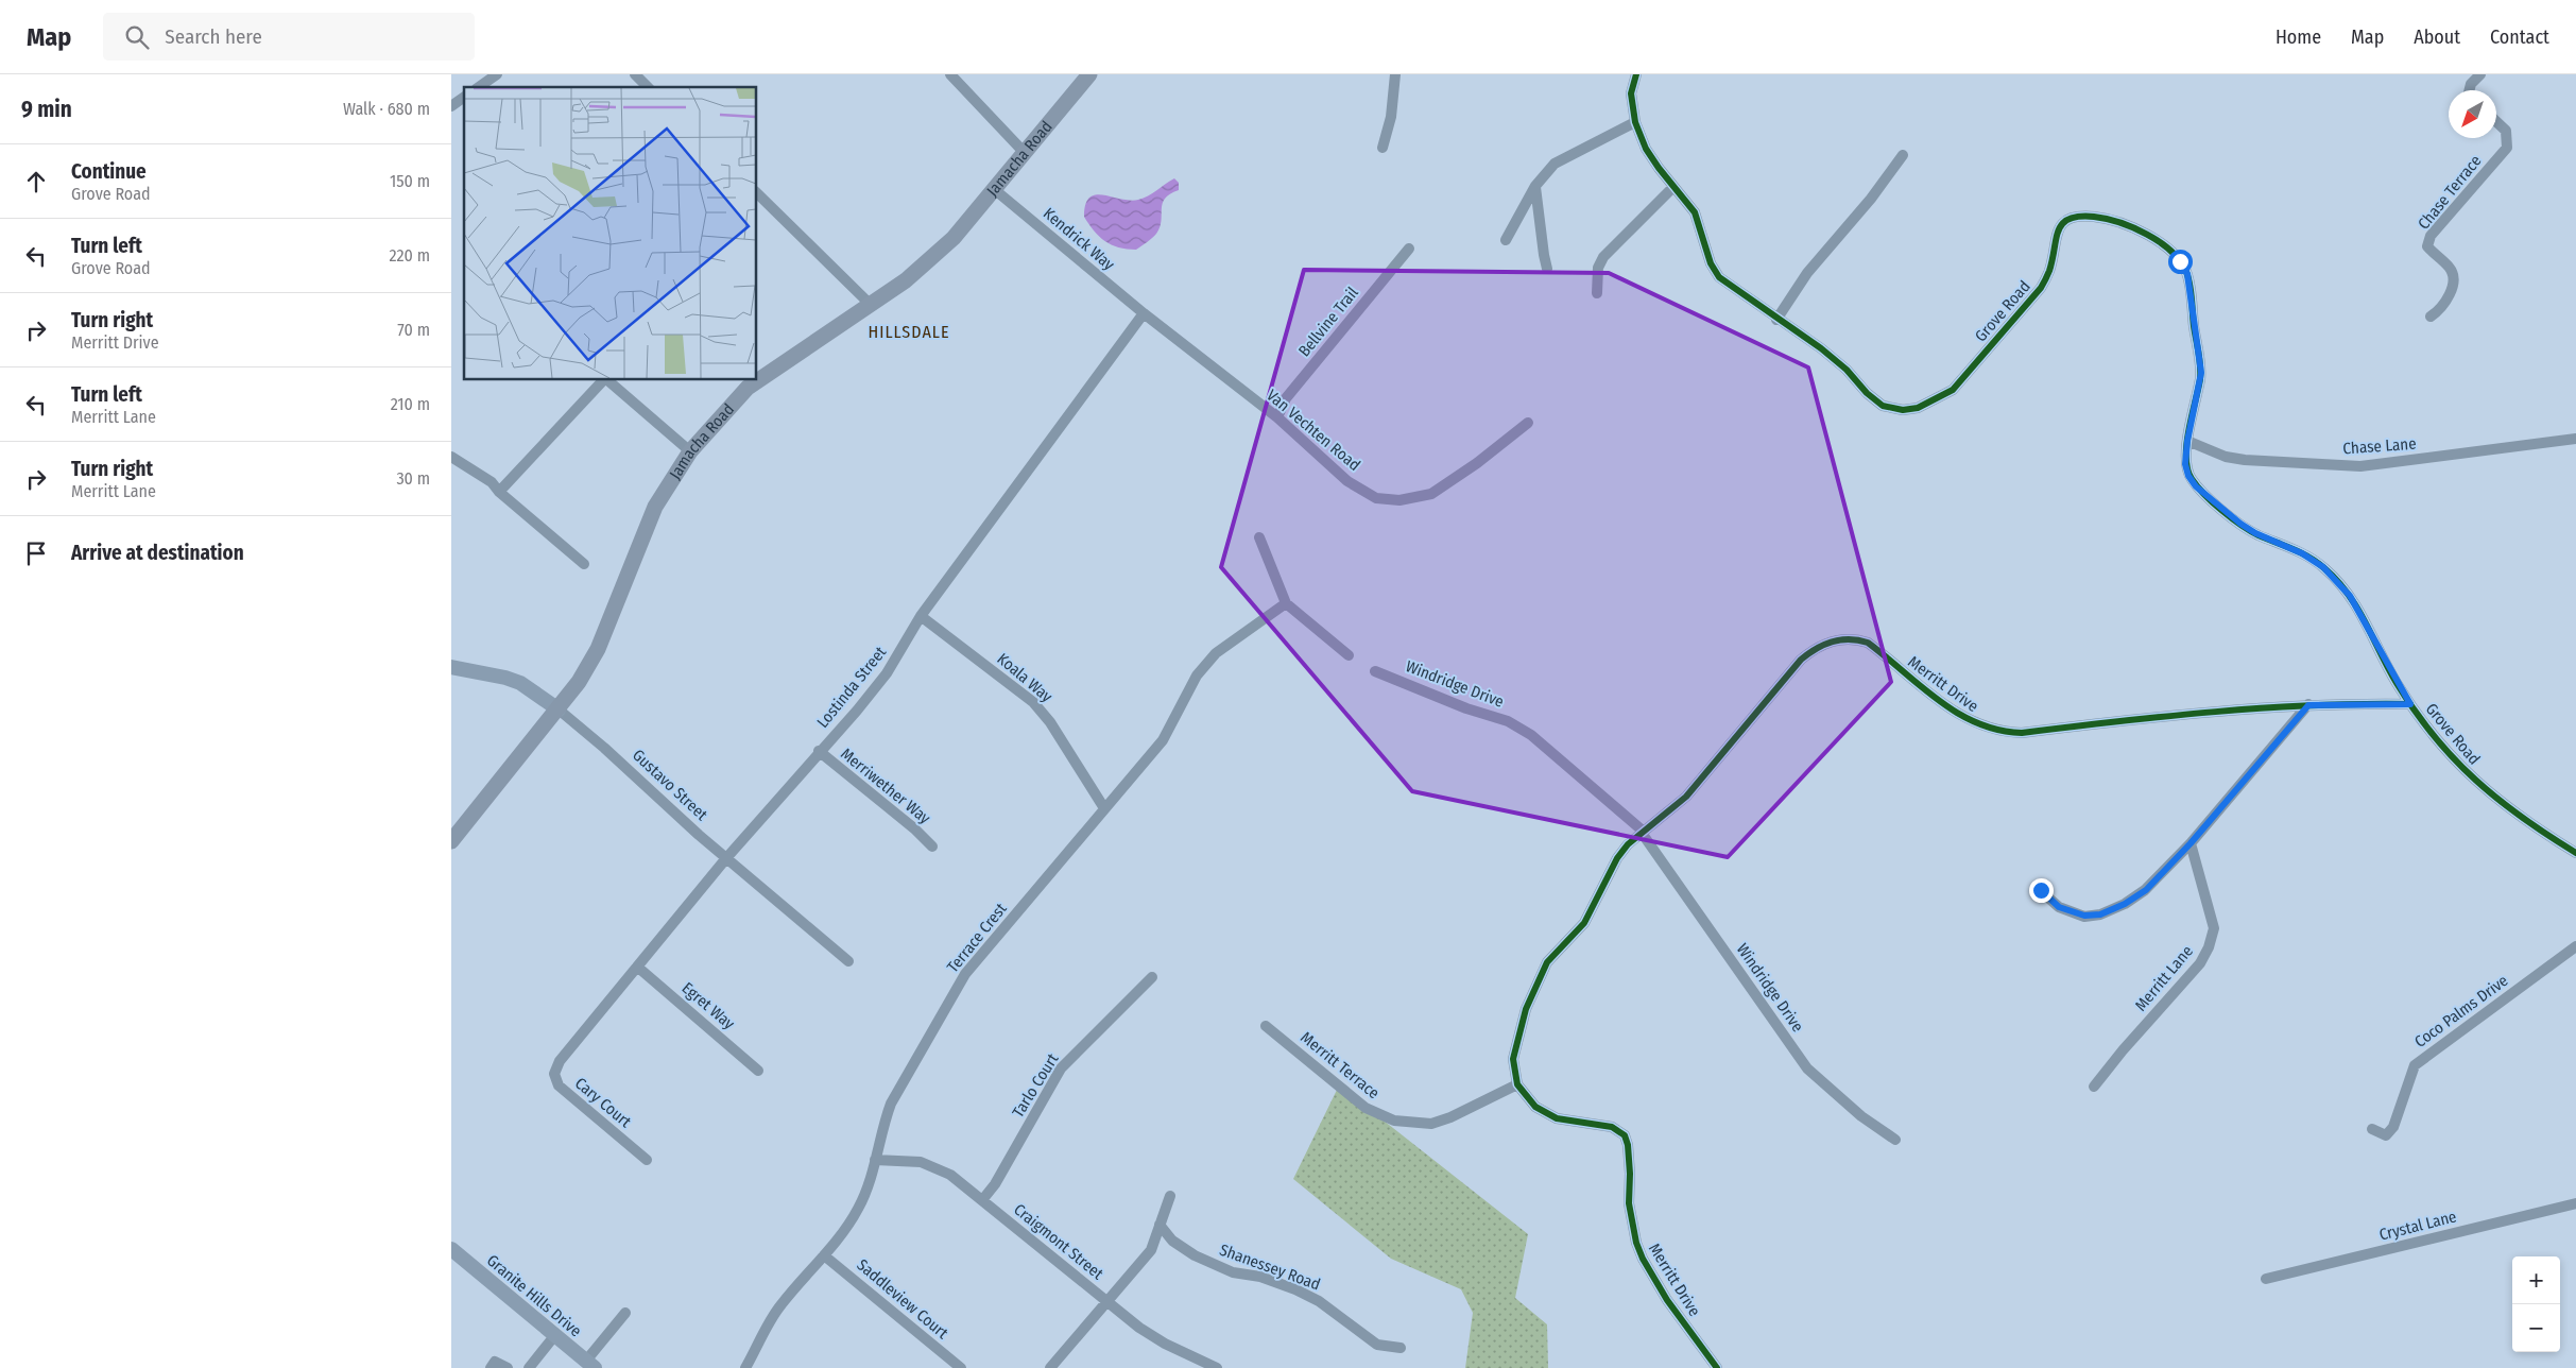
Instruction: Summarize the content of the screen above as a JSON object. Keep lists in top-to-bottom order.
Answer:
{
  "streets": {
    "main road": ["Jamacha Road"],
    "street": [
      "Chase Terrace",
      "Kendrick Way",
      "Grove Road",
      "Bellvine Trail",
      "Van Vechten Road",
      "Chase Lane",
      "Koala Way",
      "Windridge Drive",
      "Merritt Drive",
      "Lostinda Street",
      "Gustavo Street",
      "Merriwether Way",
      "Terrace Crest",
      "Merritt Lane",
      "Egret Way",
      "Coco Palms Drive",
      "Merritt Terrace",
      "Tarlo Court",
      "Cary Court",
      "Crystal Lane",
      "Craigmont Street",
      "Shanessey Road",
      "Granite Hills Drive",
      "Saddleview Court"
    ]
  },
  "crossings": [
    ["Jamacha Road", "Kendrick Way"],
    ["Jamacha Road", "Gustavo Street"],
    ["Kendrick Way", "Van Vechten Road"],
    ["Kendrick Way", "Lostinda Street"],
    ["Grove Road", "Chase Lane"],
    ["Grove Road", "Merritt Drive"],
    ["Bellvine Trail", "Van Vechten Road"],
    ["Van Vechten Road", "Lostinda Street"],
    ["Koala Way", "Lostinda Street"],
    ["Koala Way", "Terrace Crest"],
    ["Windridge Drive", "Merritt Drive"],
    ["Merritt Drive", "Merritt Terrace"],
    ["Lostinda Street", "Gustavo Street"],
    ["Lostinda Street", "Merriwether Way"],
    ["Lostinda Street", "Egret Way"],
    ["Lostinda Street", "Cary Court"],
    ["Terrace Crest", "Craigmont Street"],
    ["Terrace Crest", "Saddleview Court"],
    ["Tarlo Court", "Craigmont Street"]
  ],
  "districts": ["HILLSDALE"],
  "north": "bottom left",
  "page": {
    "header": "Map",
    "search": "Search here",
    "nav": [
      "Home",
      "Map",
      "About",
      "Contact"
    ],
    "heading": ["9 min", "Walk · 680 m"],
    "list": [
      ["Continue", "Grove Road", "150 m"],
      ["Turn left", "Grove Road", "220 m"],
      ["Turn right", "Merritt Drive", "70 m"],
      ["Turn left", "Merritt Lane", "210 m"],
      ["Turn right", "Merritt Lane", "30 m"],
      "Arrive at destination"
    ],
    "map_buttons": ["+", "−"]
  }
}
